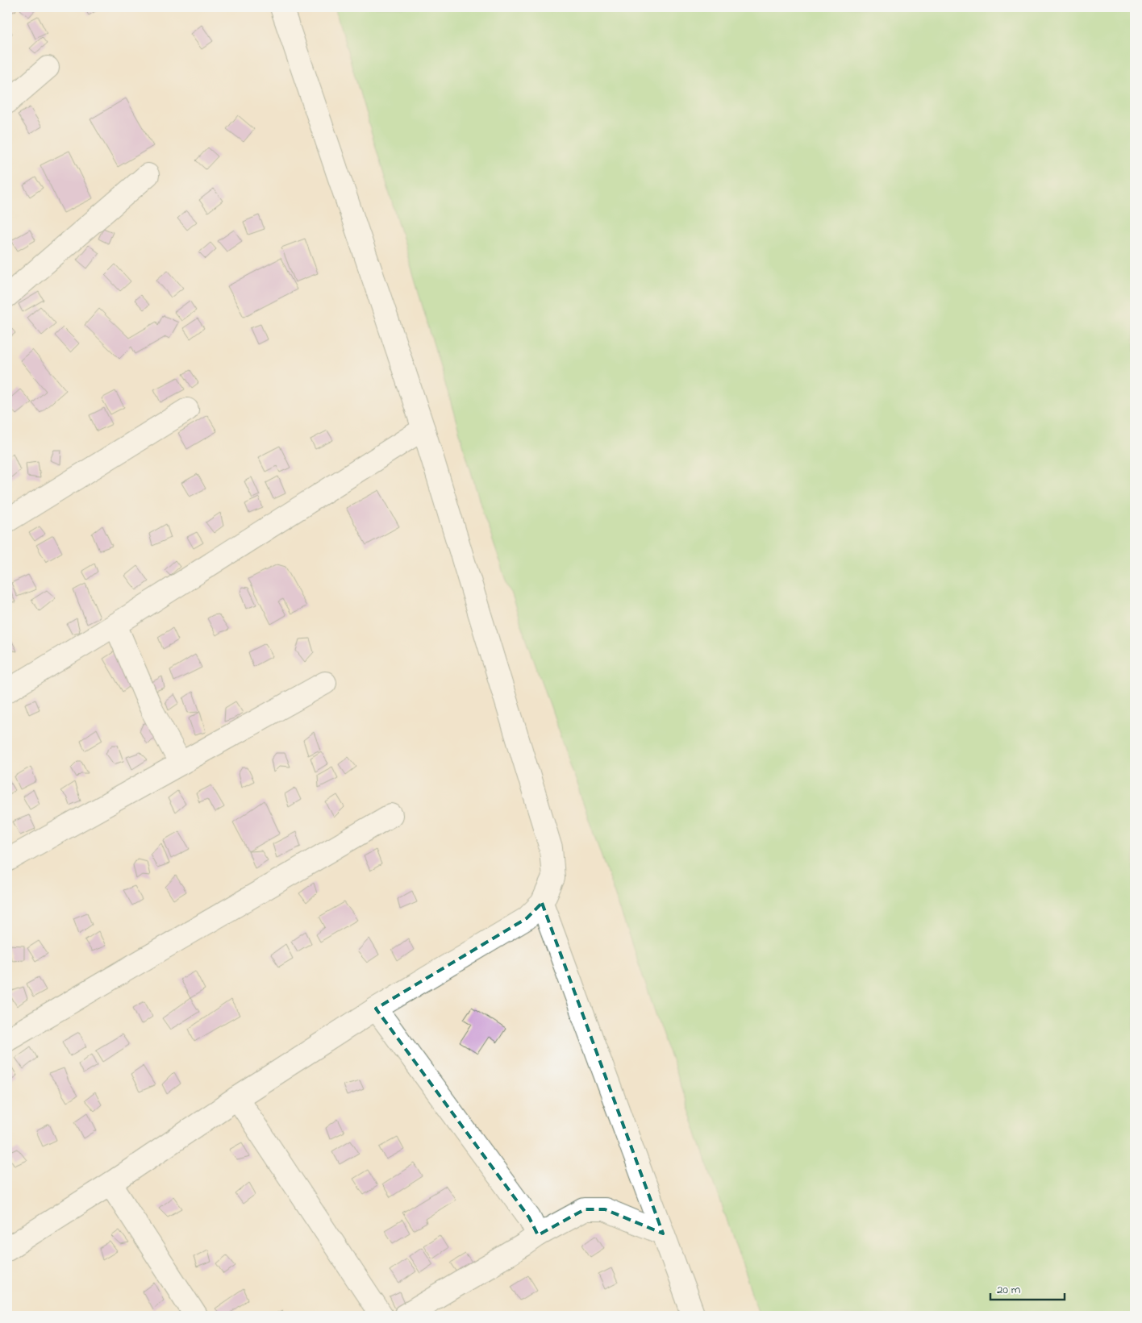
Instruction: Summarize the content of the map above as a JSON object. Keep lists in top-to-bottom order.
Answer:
{
  "scale_bar": "20 m"
}
